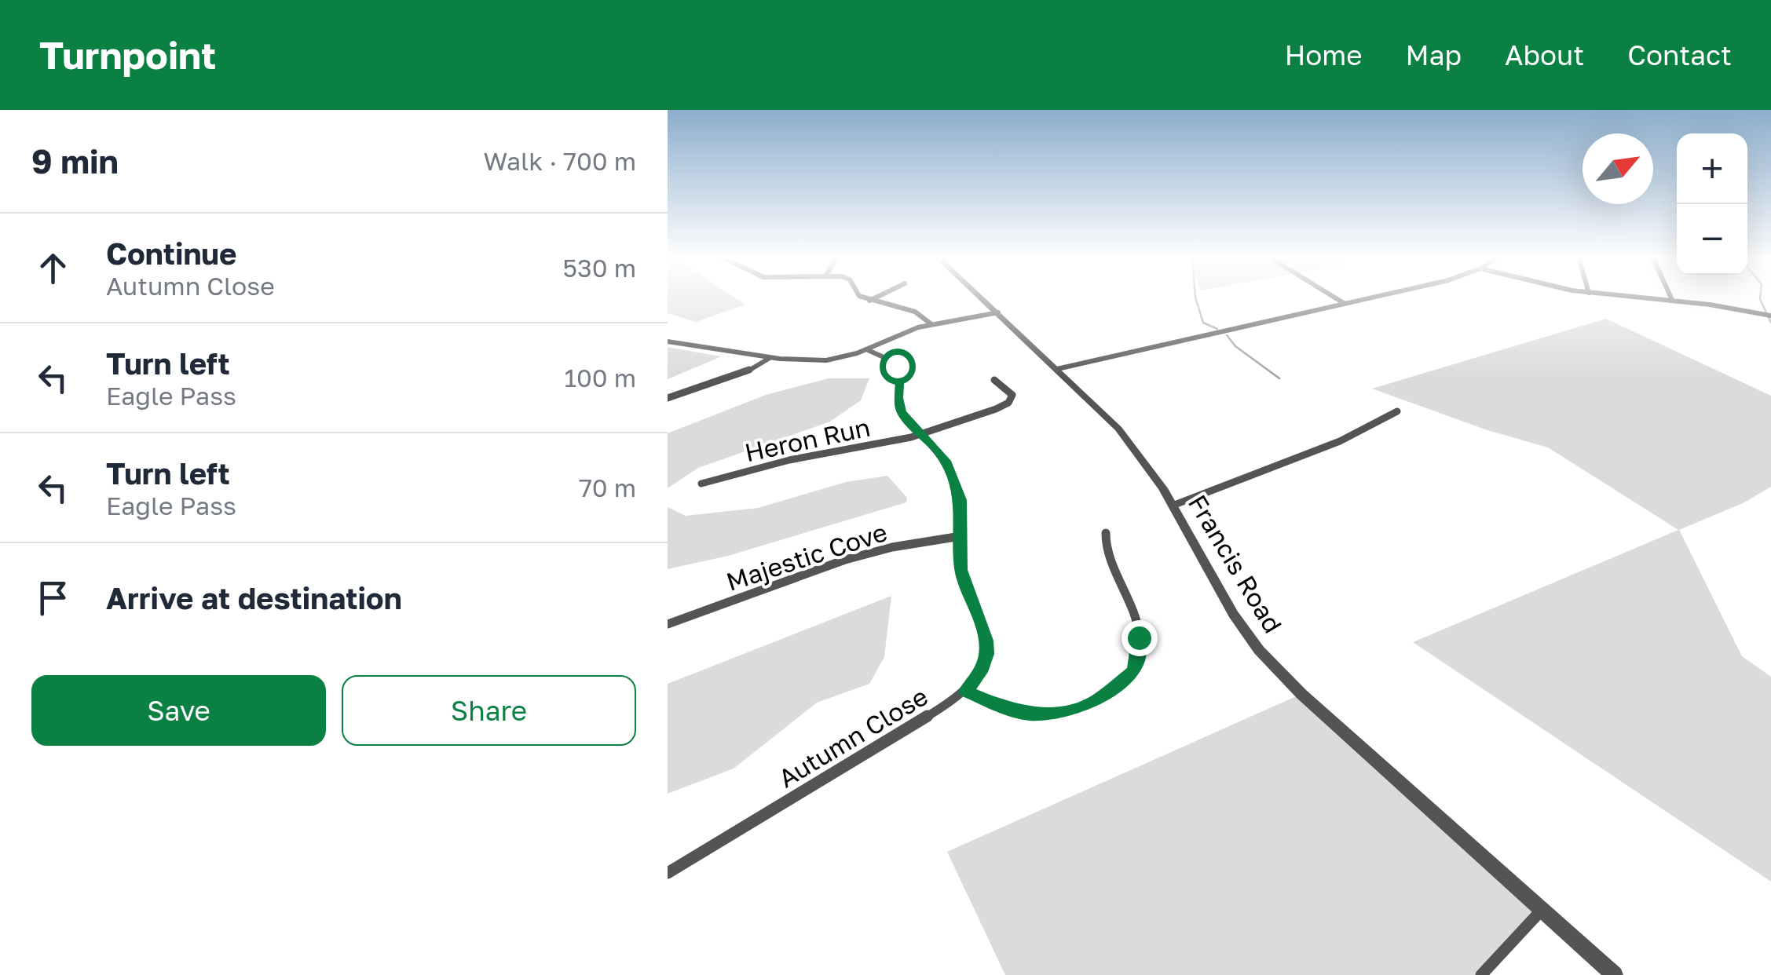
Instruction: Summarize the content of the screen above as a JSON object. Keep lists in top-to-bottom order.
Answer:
{
  "streets": {
    "street": [
      "Heron Run",
      "Majestic Cove",
      "Francis Road",
      "Autumn Close"
    ]
  },
  "crossings": [
    ["Heron Run", "Autumn Close"],
    ["Majestic Cove", "Autumn Close"]
  ],
  "north": "top right",
  "page": {
    "header": "Turnpoint",
    "nav": [
      "Home",
      "Map",
      "About",
      "Contact"
    ],
    "heading": ["9 min", "Walk · 700 m"],
    "map_buttons": ["+", "−"],
    "list": [
      ["Continue", "Autumn Close", "530 m"],
      ["Turn left", "Eagle Pass", "100 m"],
      ["Turn left", "Eagle Pass", "70 m"],
      "Arrive at destination"
    ],
    "buttons": ["Save", "Share"]
  }
}
